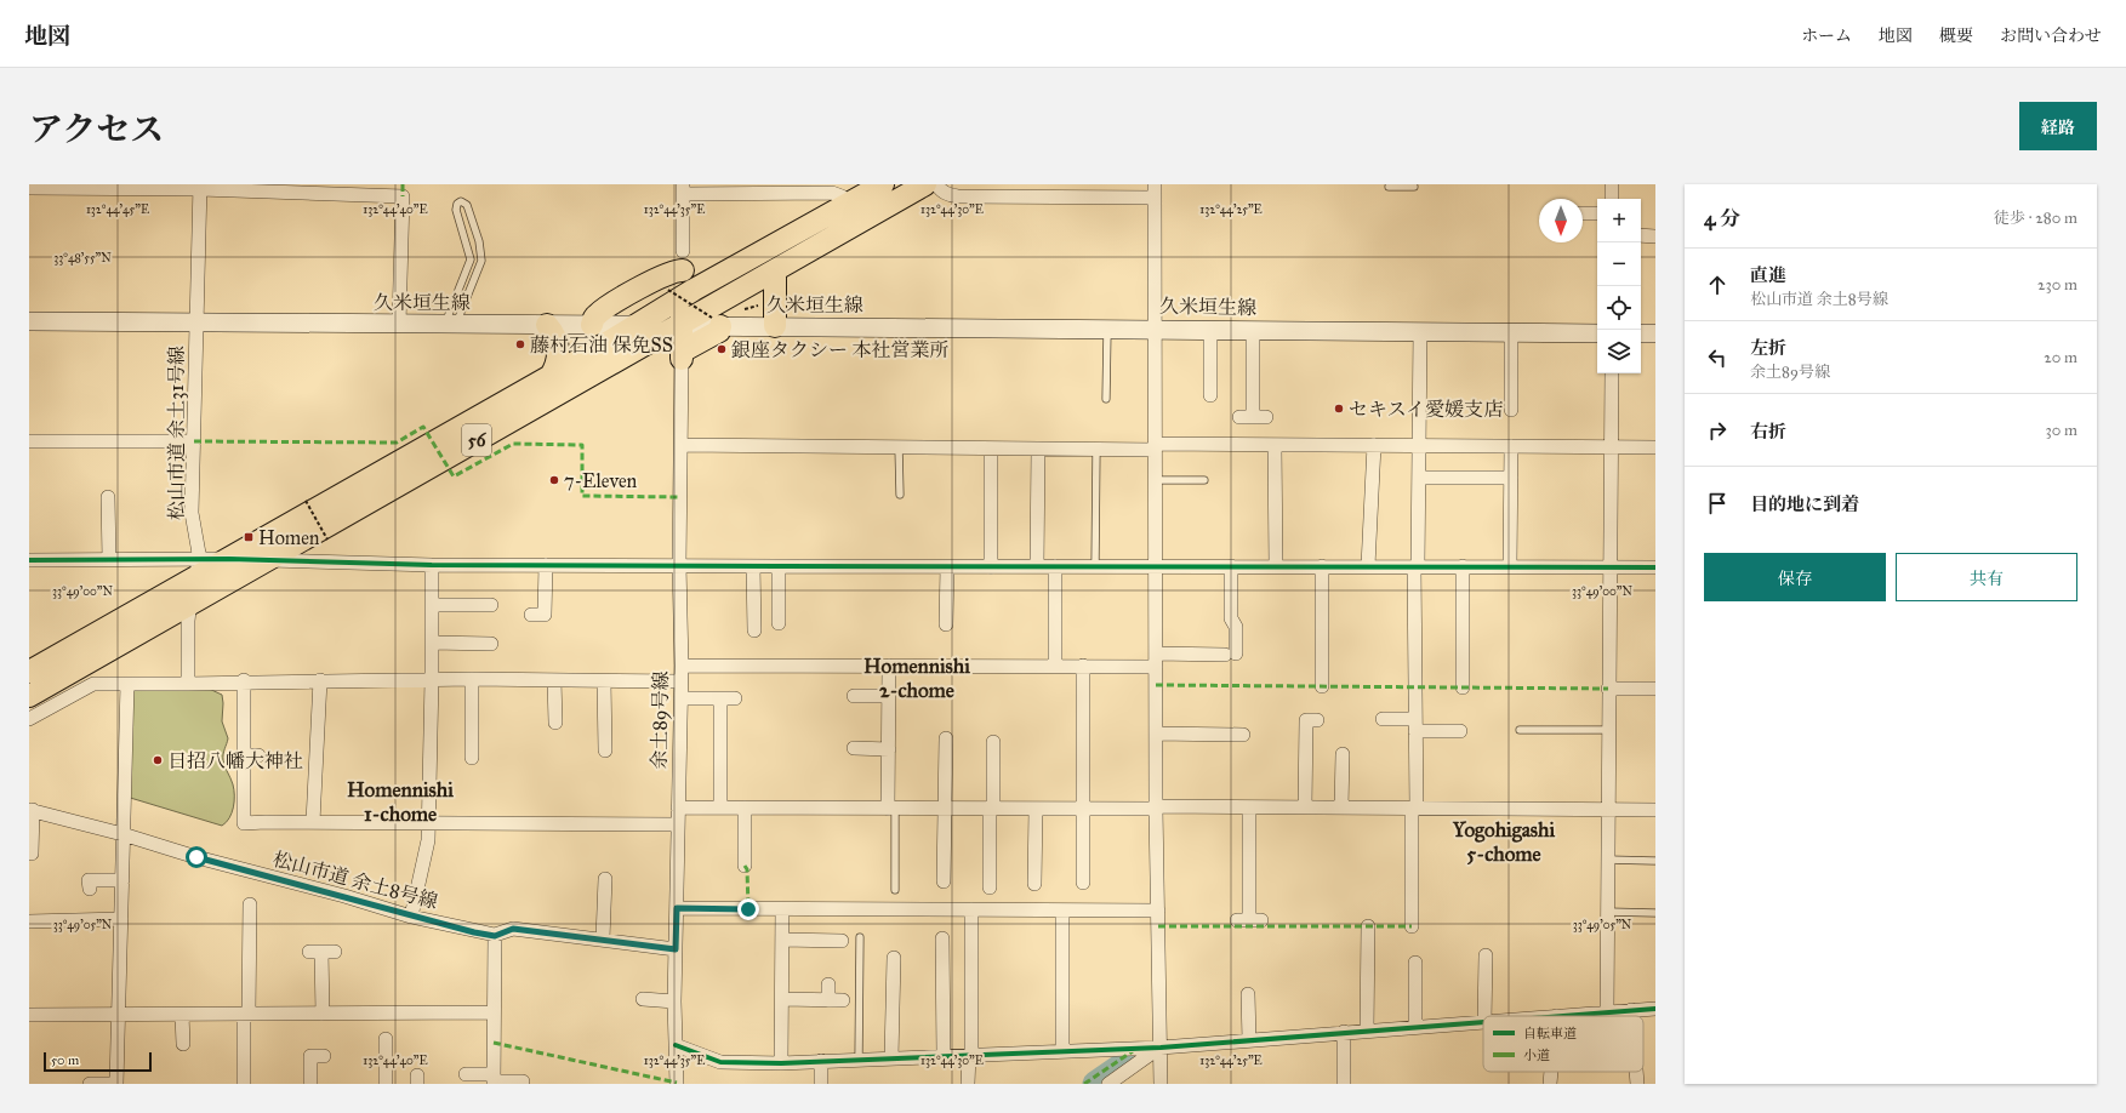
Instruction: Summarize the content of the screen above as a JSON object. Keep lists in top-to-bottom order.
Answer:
{
  "streets": {
    "highway": ["56"],
    "main road": ["久米垣生線"],
    "street": ["松山市道 余土31号線", "余土89号線", "松山市道 余土8号線"]
  },
  "crossings": [
    ["久米垣生線", "松山市道 余土31号線"],
    ["久米垣生線", "56"],
    ["余土89号線", "松山市道 余土8号線"]
  ],
  "districts": ["Homennishi 2-chome", "Homennishi 1-chome", "Yogohigashi 5-chome"],
  "places": {
    "other": [
      "藤村石油 保免SS",
      "銀座タクシー 本社営業所",
      "セキスイ愛媛支店",
      "7-Eleven",
      "日招八幡大神社"
    ],
    "transit": ["Homen"]
  },
  "legend": ["自転車道", "小道"],
  "scale_bar": "50 m",
  "north": "bottom",
  "page": {
    "header": "地図",
    "nav": [
      "ホーム",
      "地図",
      "概要",
      "お問い合わせ"
    ],
    "title": "アクセス",
    "buttons": [
      "経路",
      ["保存", "共有"]
    ],
    "heading": ["4 分", "徒歩 · 280 m"],
    "map_buttons": ["+", "−"],
    "list": [
      ["直進", "松山市道 余土8号線", "230 m"],
      ["左折", "余土89号線", "20 m"],
      ["右折", "30 m"],
      "目的地に到着"
    ],
    "scale": "50 m"
  },
  "coordinates": [
    "132°44'45\"E",
    "132°44'40\"E",
    "132°44'35\"E",
    "132°44'30\"E",
    "132°44'25\"E",
    "33°48'55\"N",
    "33°49'00\"N",
    "33°49'05\"N"
  ]
}
